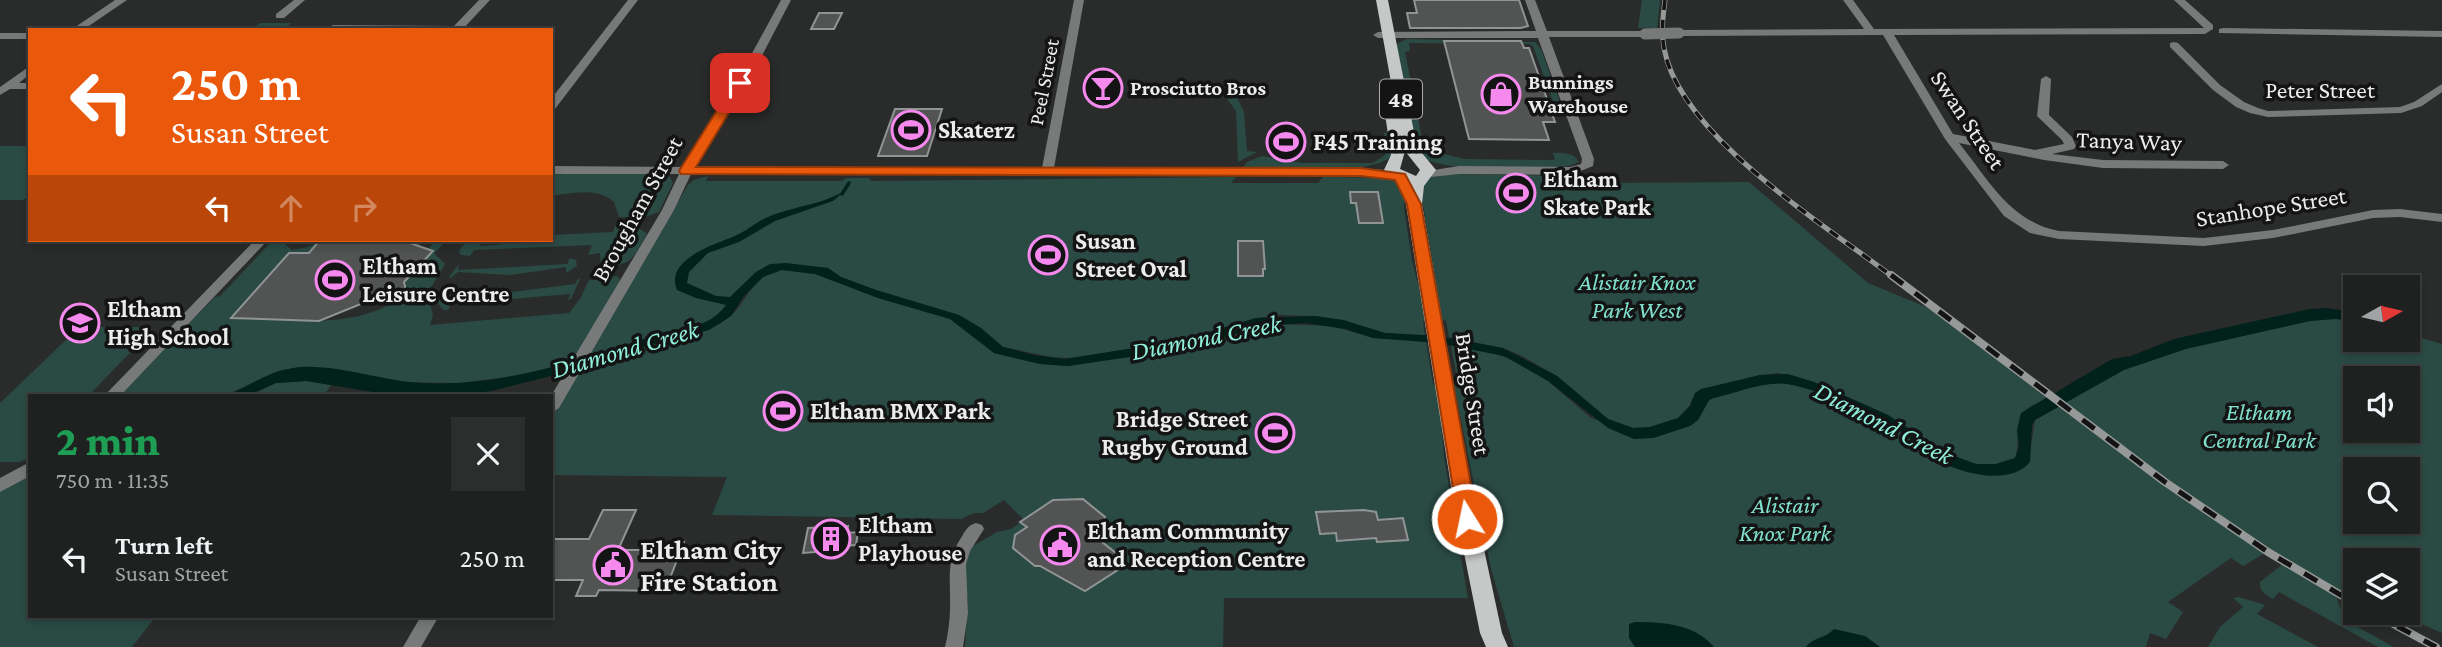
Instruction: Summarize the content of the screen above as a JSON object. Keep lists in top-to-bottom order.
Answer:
{
  "streets": {
    "main road": ["48", "Bridge Street"],
    "street": [
      "Peel Street",
      "Peter Street",
      "Swan Street",
      "Tanya Way",
      "Stanhope Street",
      "Brougham Street"
    ]
  },
  "crossings": [
    ["Swan Street", "Tanya Way"],
    ["Swan Street", "Stanhope Street"]
  ],
  "water": ["Diamond Creek"],
  "parks": ["Alistair Knox Park West", "Eltham Central Park", "Alistair Knox Park"],
  "places": {
    "bar": ["Prosciutto Bros"],
    "shop": ["Bunnings Warehouse"],
    "sports": [
      "Skaterz",
      "F45 Training",
      "Eltham Skate Park",
      "Susan Street Oval",
      "Eltham Leisure Centre",
      "Eltham BMX Park",
      "Bridge Street Rugby Ground"
    ],
    "school or university": ["Eltham High School"],
    "building": ["Eltham Playhouse"],
    "public building": ["Eltham Community and Reception Centre", "Eltham City Fire Station"]
  },
  "north": "right",
  "page": {
    "turn": ["250 m", "Susan Street"],
    "heading": ["2 min", "750 m · 11:35"],
    "list": [
      {
        "name": "Turn left",
        "note": "Susan Street",
        "value": "250 m"
      }
    ]
  }
}
